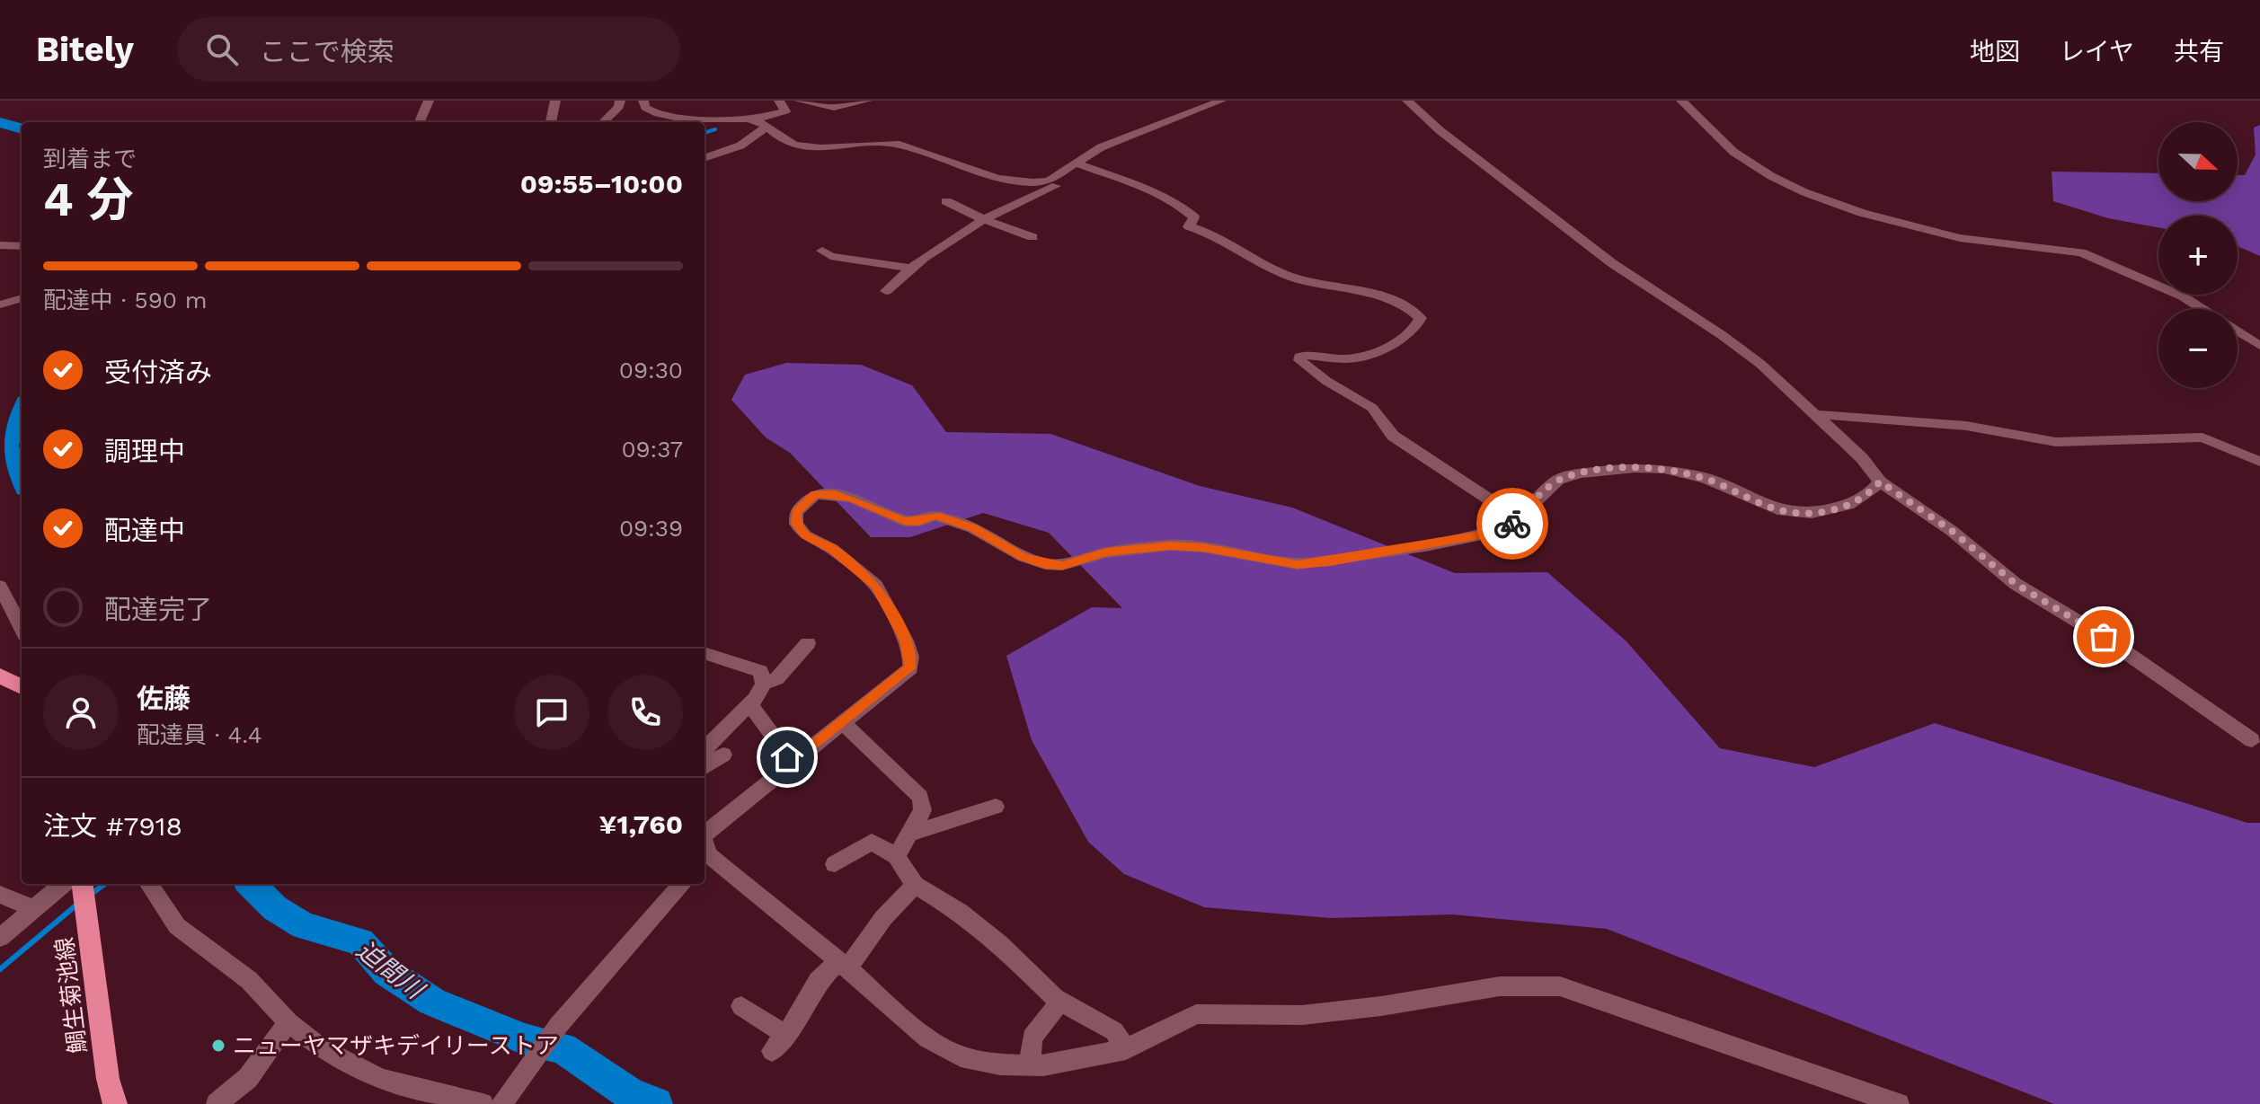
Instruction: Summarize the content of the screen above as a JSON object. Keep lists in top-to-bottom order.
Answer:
{
  "streets": {
    "main road": ["鯛生菊池線"]
  },
  "water": ["迫間川"],
  "places": ["ニューヤマザキデイリーストア"],
  "north": "right",
  "page": {
    "header": "Bitely",
    "search": "ここで検索",
    "nav": ["地図", "レイヤ", "共有"],
    "map_buttons": ["+", "−"],
    "heading": ["4 分", "到着まで", "09:55–10:00"],
    "panel": [
      "佐藤",
      "配達員 · 4.4",
      "注文 #7918",
      "¥1,760"
    ],
    "bar": "配達中 · 590 m",
    "list": [
      ["受付済み", "09:30"],
      ["調理中", "09:37"],
      ["配達中", "09:39"],
      "配達完了"
    ]
  }
}
